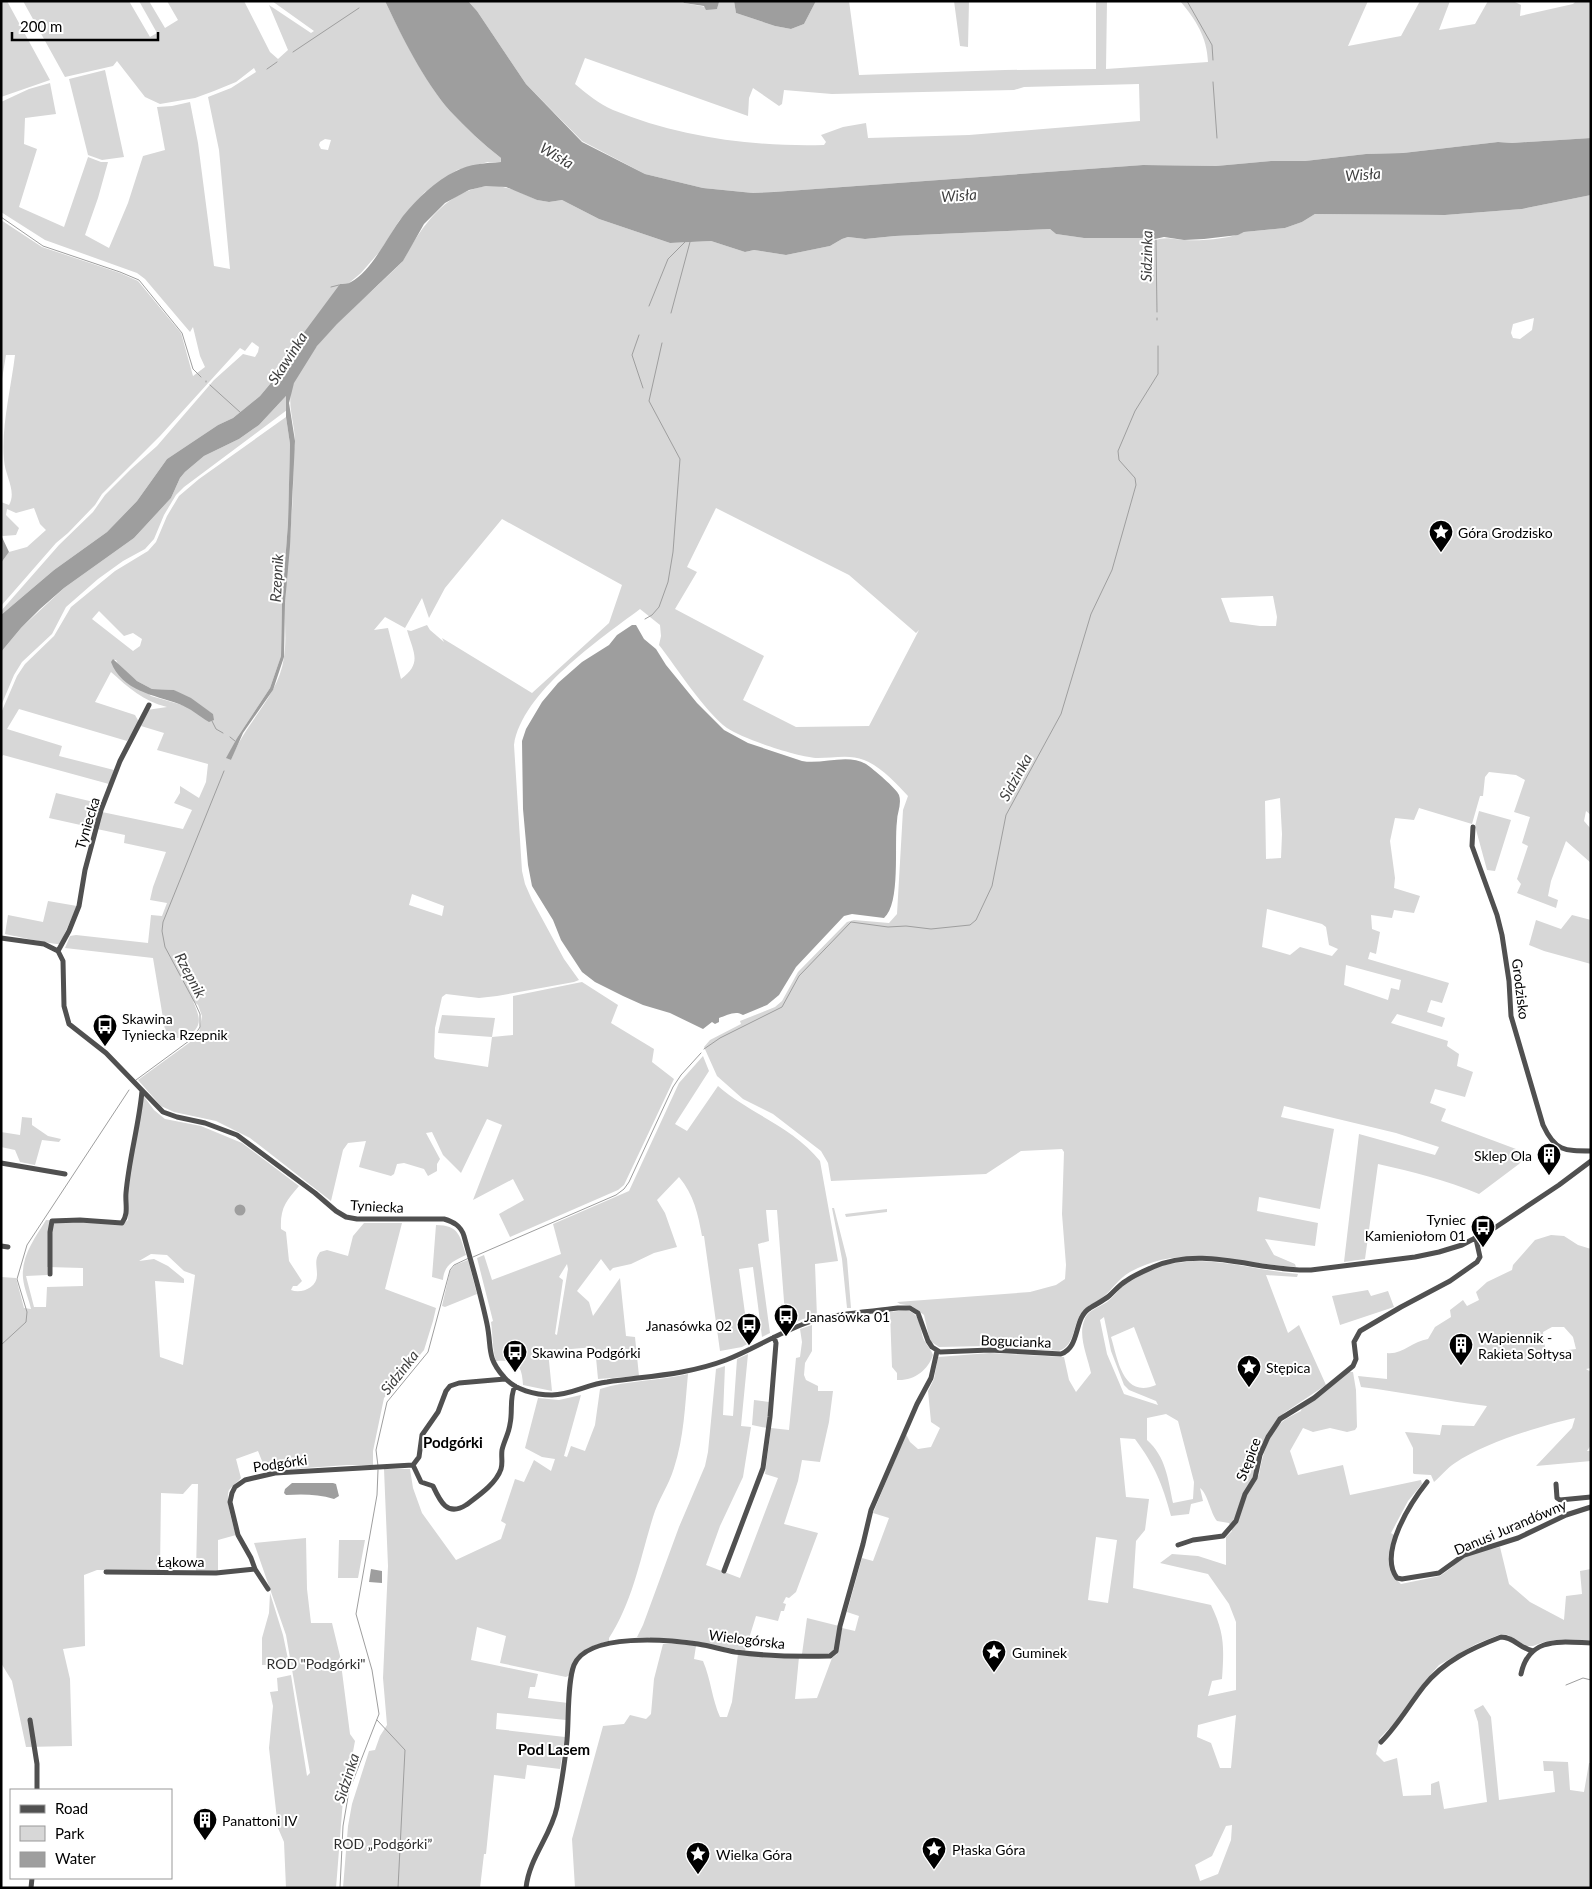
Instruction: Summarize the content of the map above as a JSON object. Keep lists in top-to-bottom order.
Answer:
{
  "streets": {
    "street": [
      "Tyniecka",
      "Grodzisko",
      "Bogucianka",
      "Stępice",
      "Podgórki",
      "Danusi Jurandówny",
      "Łąkowa",
      "Wielogórska"
    ]
  },
  "crossings": [
    ["Bogucianka", "Stępice"],
    ["Bogucianka", "Wielogórska"],
    ["Podgórki", "Łąkowa"]
  ],
  "districts": ["Podgórki", "Pod Lasem"],
  "water": [
    "Wisła",
    "Sidzinka",
    "Skawinka",
    "Rzepnik"
  ],
  "parks": ["ROD \"Podgórki\"", "ROD „Podgórki”"],
  "places": {
    "place": [
      "Góra Grodzisko",
      "Stępica",
      "Guminek",
      "Płaska Góra",
      "Wielka Góra"
    ],
    "bus stop": [
      "Skawina Tyniecka Rzepnik",
      "Tyniec Kamieniołom 01",
      "Janasówka 01",
      "Janasówka 02",
      "Skawina Podgórki"
    ],
    "building": ["Sklep Ola", "Wapiennik - Rakieta Sołtysa", "Panattoni IV"]
  },
  "legend": ["Road", "Park", "Water"],
  "scale_bar": "200 m"
}
